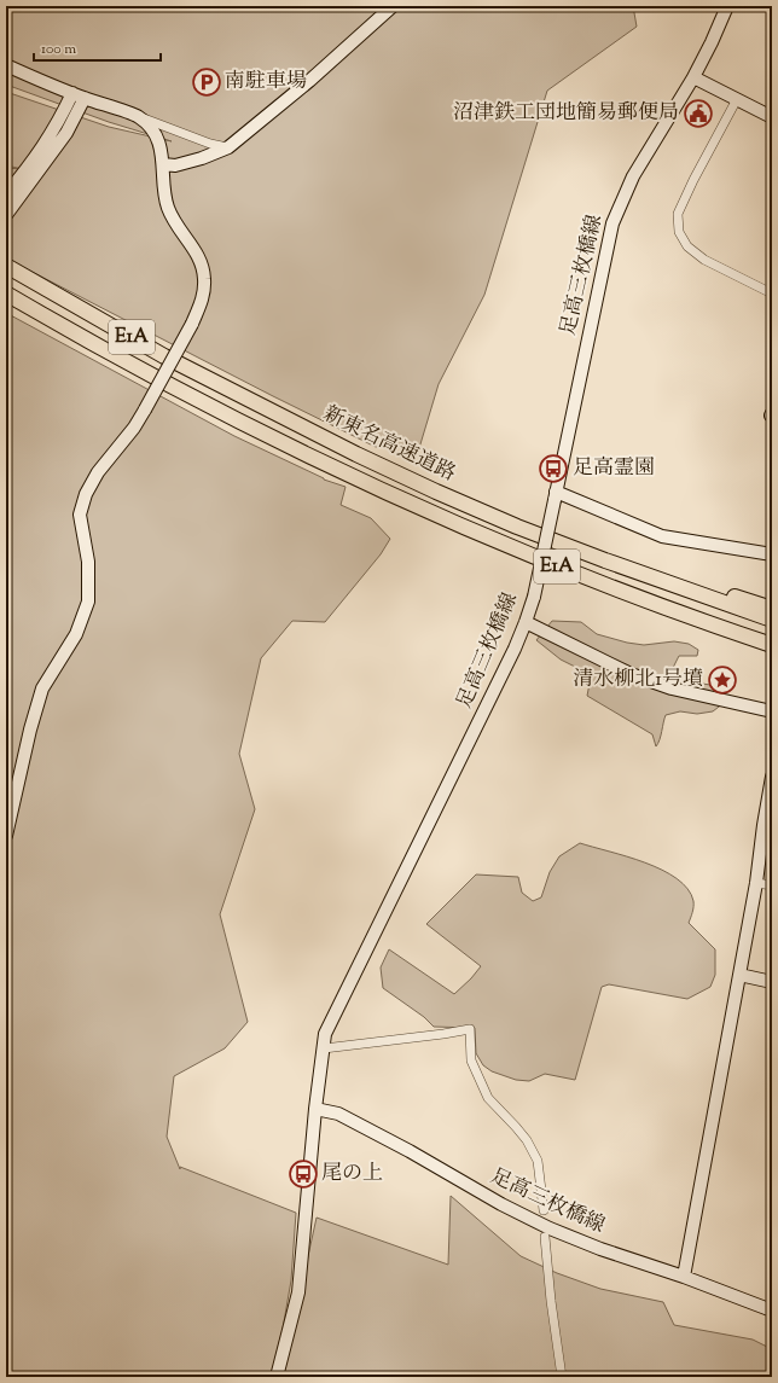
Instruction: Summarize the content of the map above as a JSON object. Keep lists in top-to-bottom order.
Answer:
{
  "streets": {
    "highway": ["E1A", "新東名高速道路"],
    "street": ["足高三枚橋線"]
  },
  "places": {
    "parking": ["南駐車場"],
    "public building": ["沼津鉄工団地簡易郵便局"],
    "bus stop": ["足高霊園", "尾の上"],
    "place": ["清水柳北1号墳"]
  },
  "scale_bar": "100 m"
}
